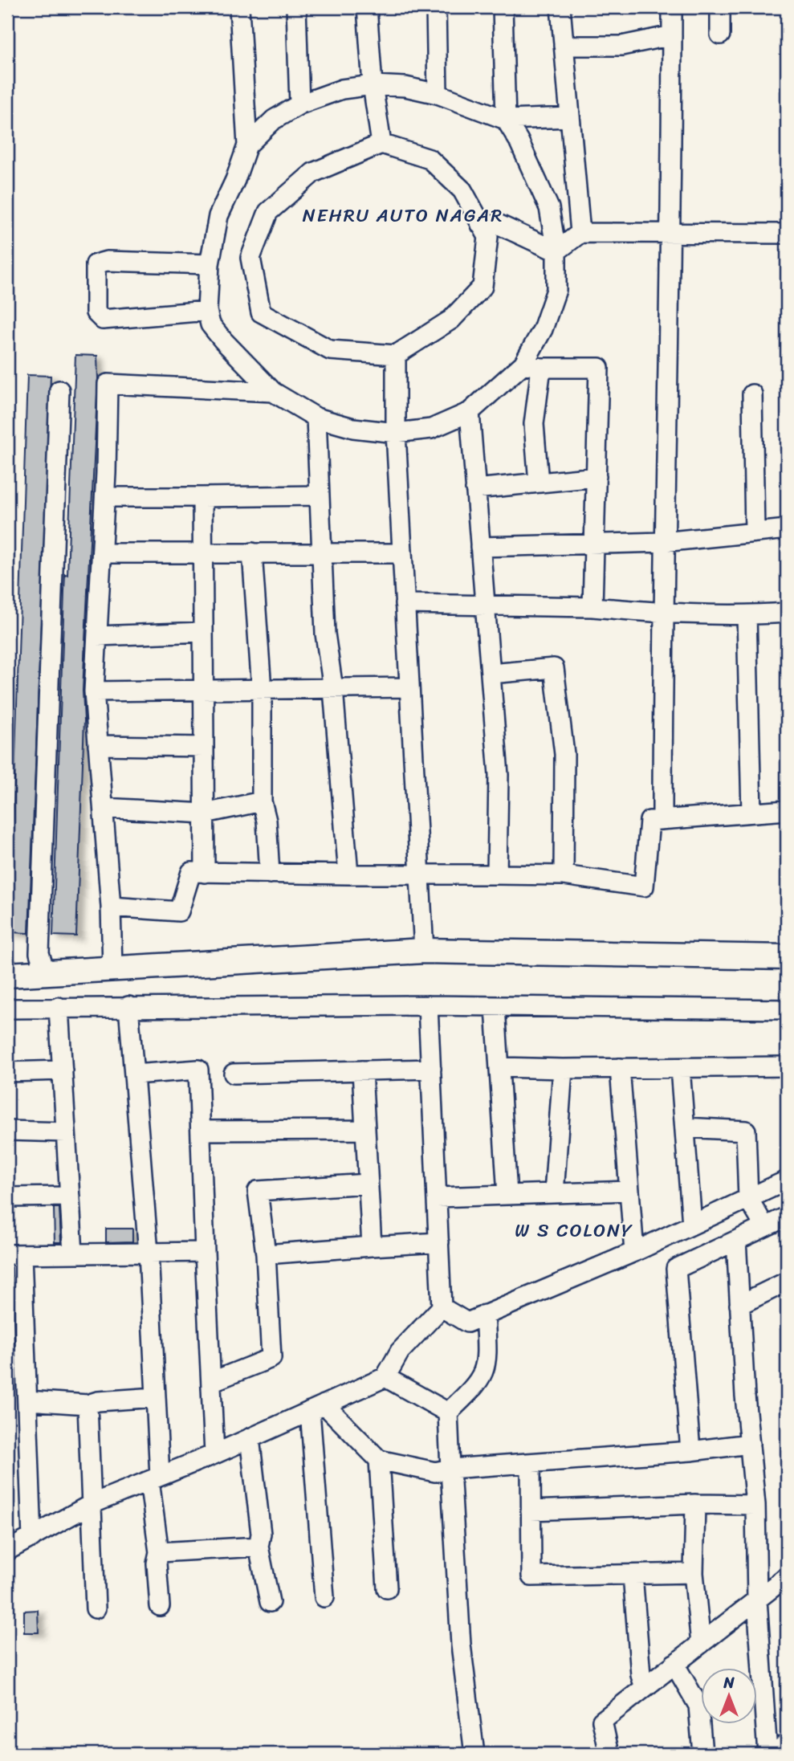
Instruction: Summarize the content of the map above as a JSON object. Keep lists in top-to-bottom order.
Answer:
{
  "districts": ["NEHRU AUTO NAGAR", "W S COLONY"],
  "north": "top"
}
